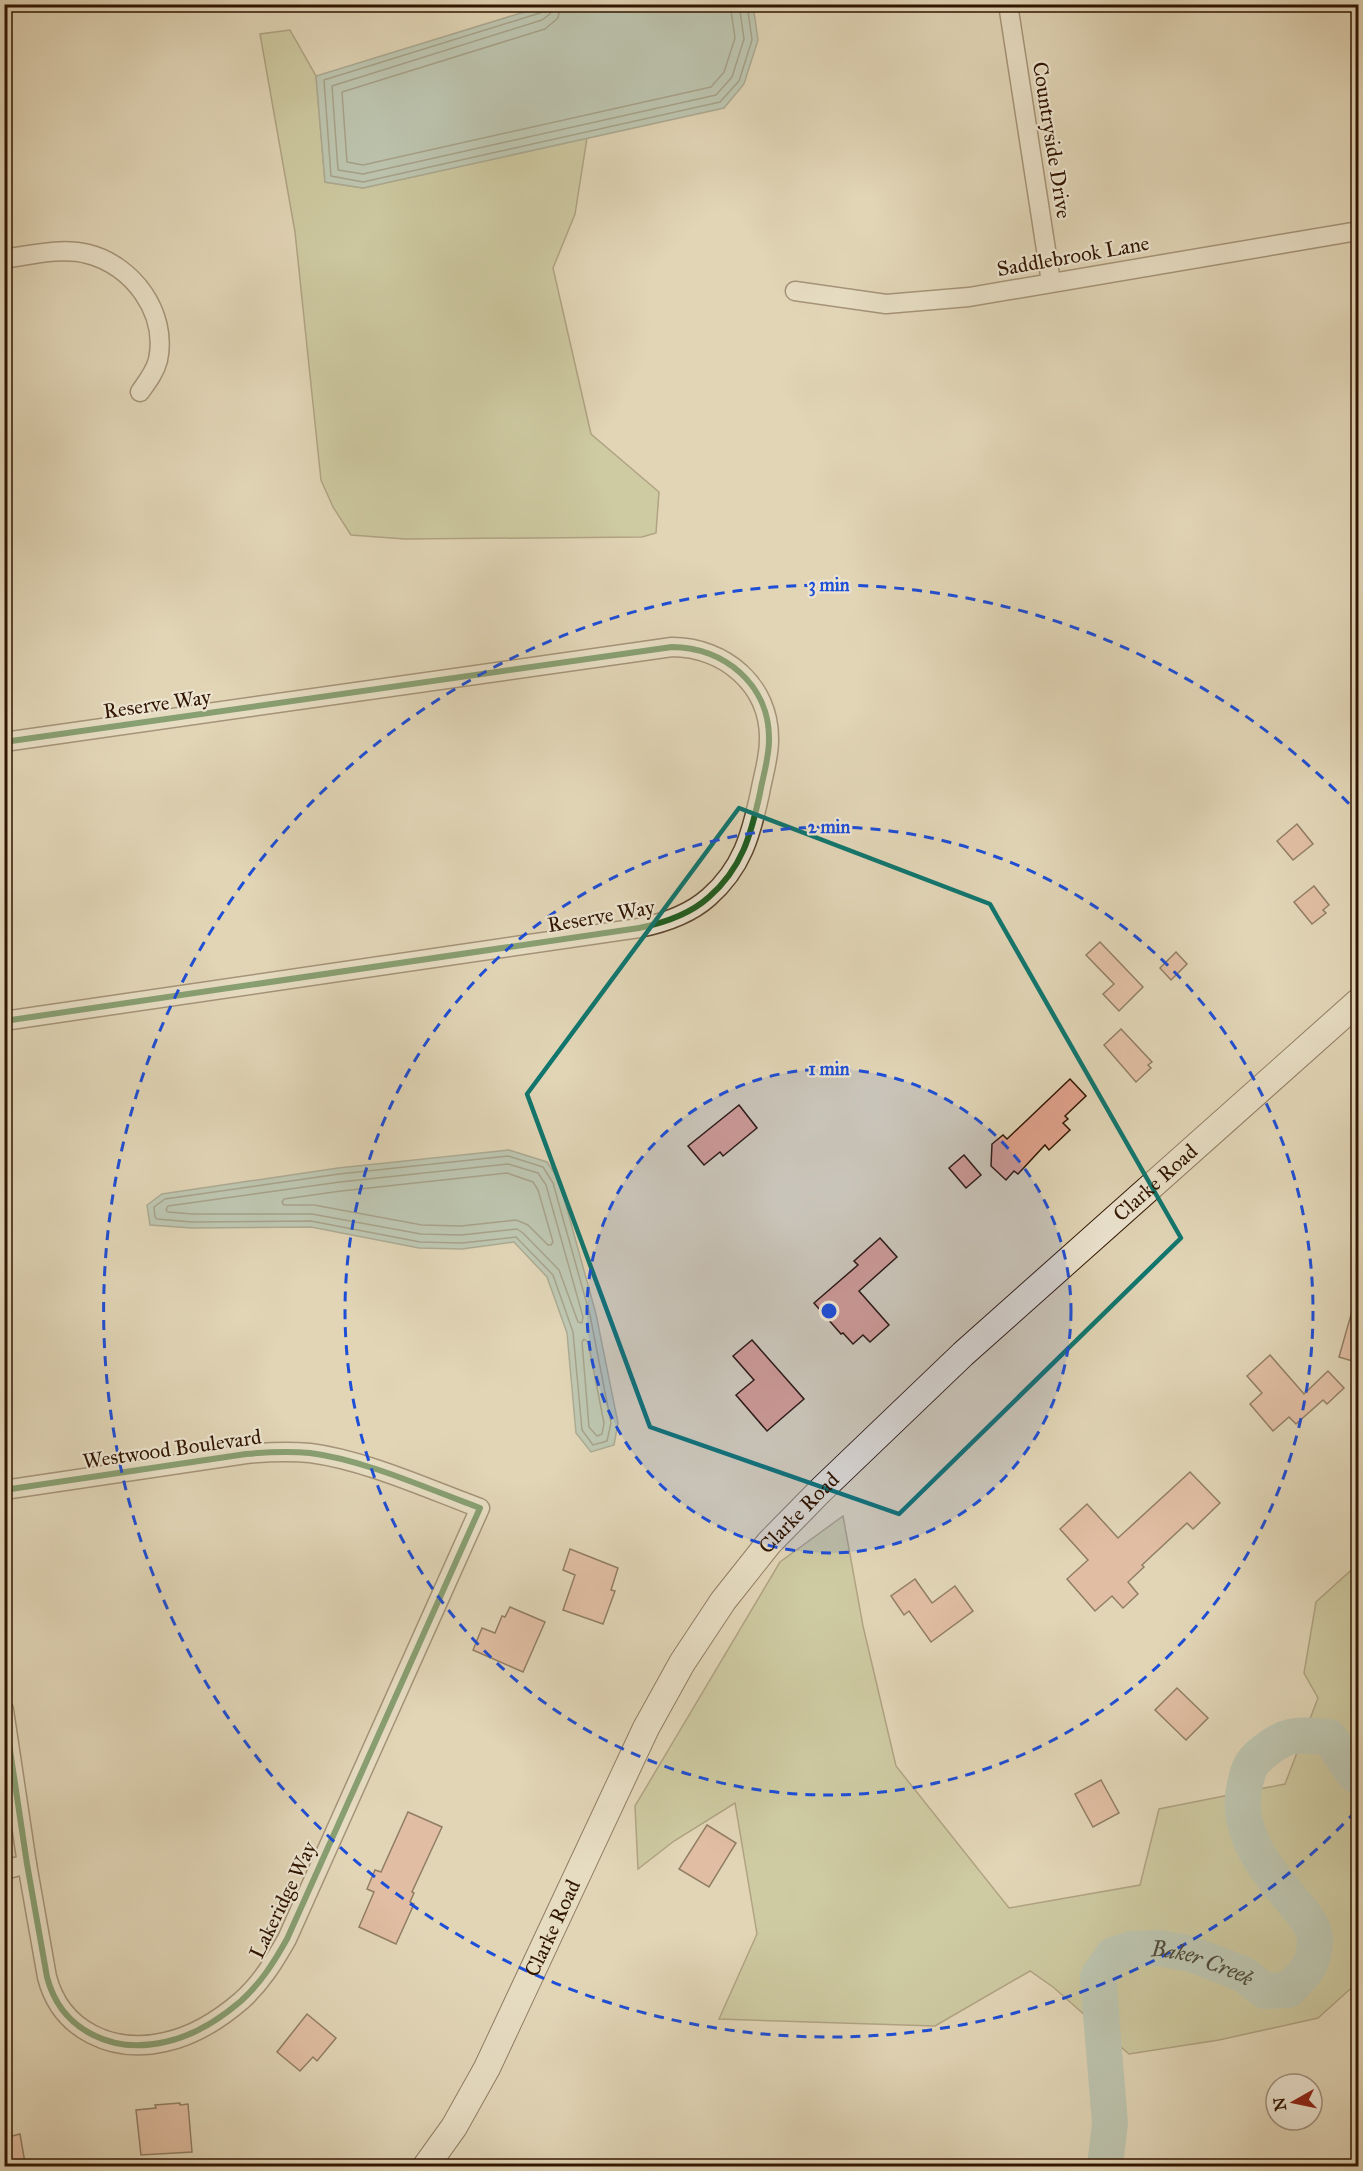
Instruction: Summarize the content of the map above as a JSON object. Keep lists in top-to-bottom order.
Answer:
{
  "streets": {
    "street": [
      "Countryside Drive",
      "Saddlebrook Lane",
      "Reserve Way",
      "Clarke Road",
      "Westwood Boulevard",
      "Lakeridge Way"
    ]
  },
  "crossings": [
    ["Countryside Drive", "Saddlebrook Lane"],
    ["Westwood Boulevard", "Lakeridge Way"]
  ],
  "water": ["Baker Creek"],
  "north": "left",
  "rings": ["3 min", "2 min", "1 min"]
}
